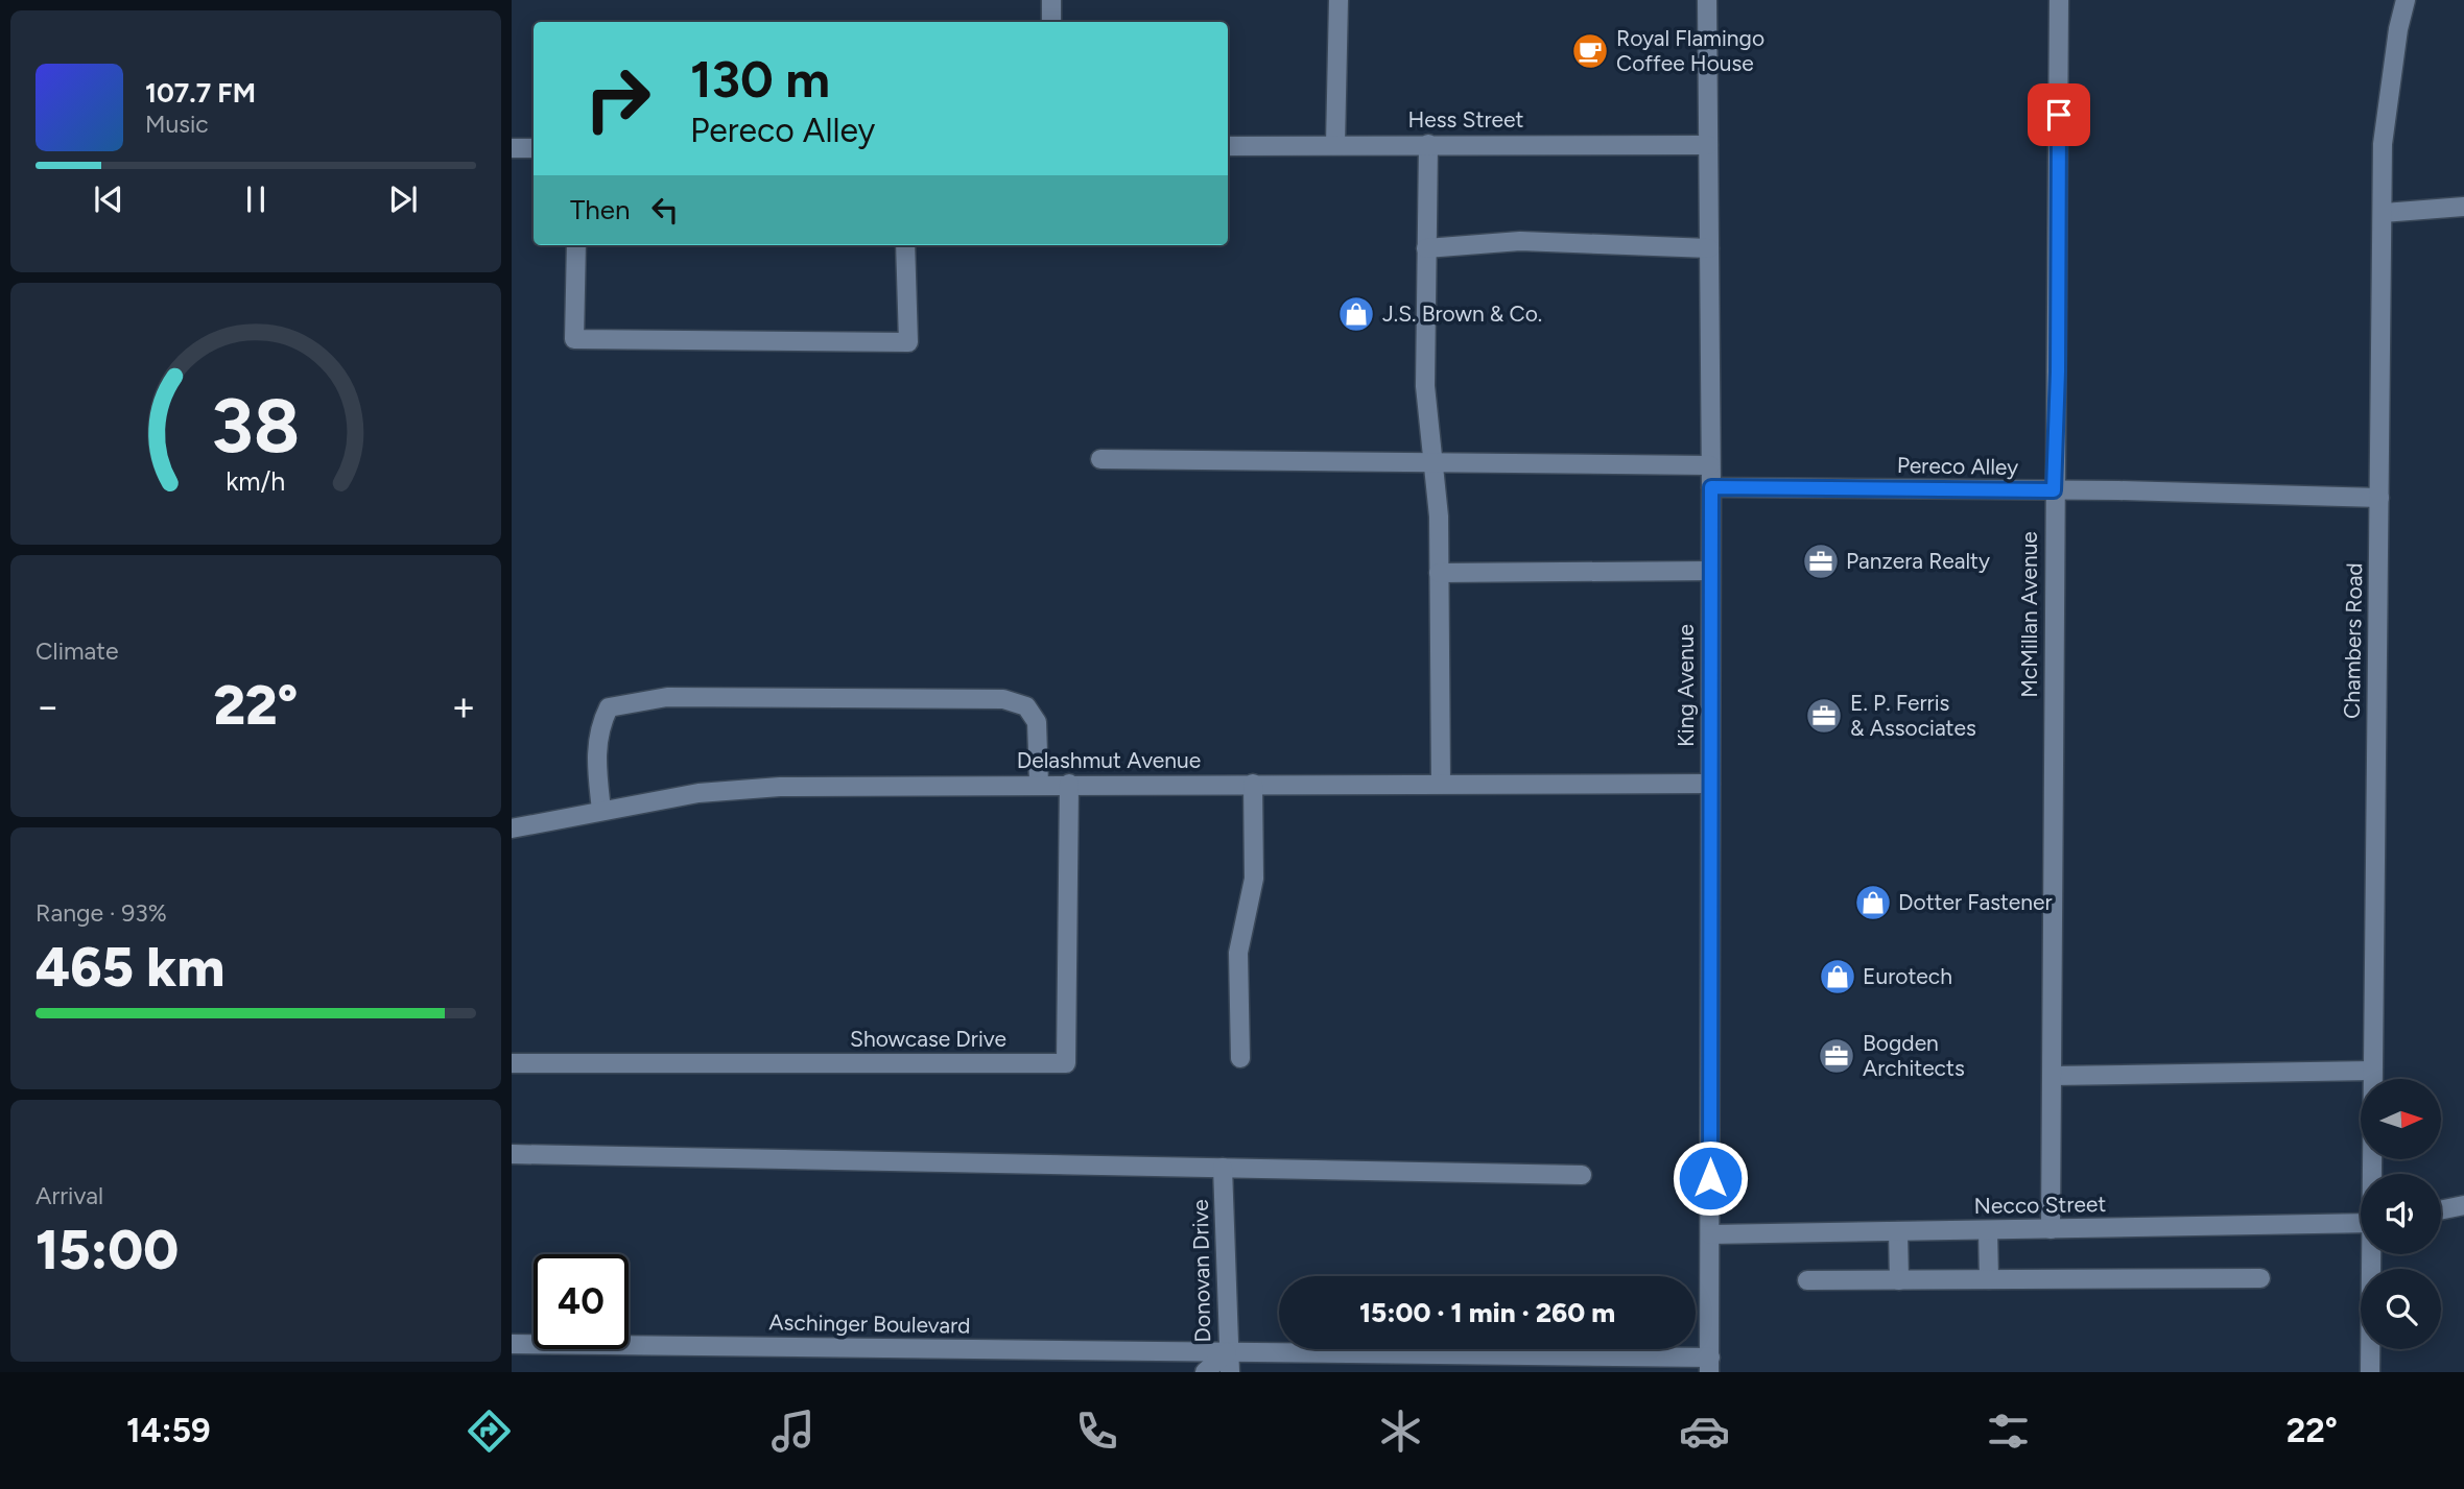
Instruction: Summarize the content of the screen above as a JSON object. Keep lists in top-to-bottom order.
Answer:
{
  "streets": {
    "street": [
      "Hess Street",
      "Pereco Alley",
      "McMillan Avenue",
      "Chambers Road",
      "King Avenue",
      "Delashmut Avenue",
      "Showcase Drive",
      "Necco Street",
      "Donovan Drive",
      "Aschinger Boulevard"
    ]
  },
  "crossings": [
    ["Hess Street", "King Avenue"],
    ["Pereco Alley", "McMillan Avenue"],
    ["Pereco Alley", "Chambers Road"],
    ["Pereco Alley", "King Avenue"],
    ["McMillan Avenue", "Necco Street"],
    ["King Avenue", "Delashmut Avenue"],
    ["King Avenue", "Necco Street"],
    ["King Avenue", "Aschinger Boulevard"],
    ["Delashmut Avenue", "Showcase Drive"],
    ["Donovan Drive", "Aschinger Boulevard"]
  ],
  "places": {
    "cafe": ["Royal Flamingo Coffee House"],
    "shop": ["J.S. Brown & Co.", "Dotter Fastener", "Eurotech"],
    "office": ["Panzera Realty", "E. P. Ferris & Associates", "Bogden Architects"]
  },
  "north": "right",
  "page": {
    "turn": ["130 m", "Pereco Alley"],
    "song": ["107.7 FM", "Music"],
    "then": "Then",
    "tile": [
      "Climate",
      ["Range · 93%", "465 km"],
      ["Arrival", "15:00"]
    ],
    "heat": ["−", "22°", "+"],
    "limit": "40",
    "trip": "15:00 · 1 min · 260 m",
    "tabs": ["14:59", "22°"],
    "gauge": ["38", "km/h"]
  }
}
